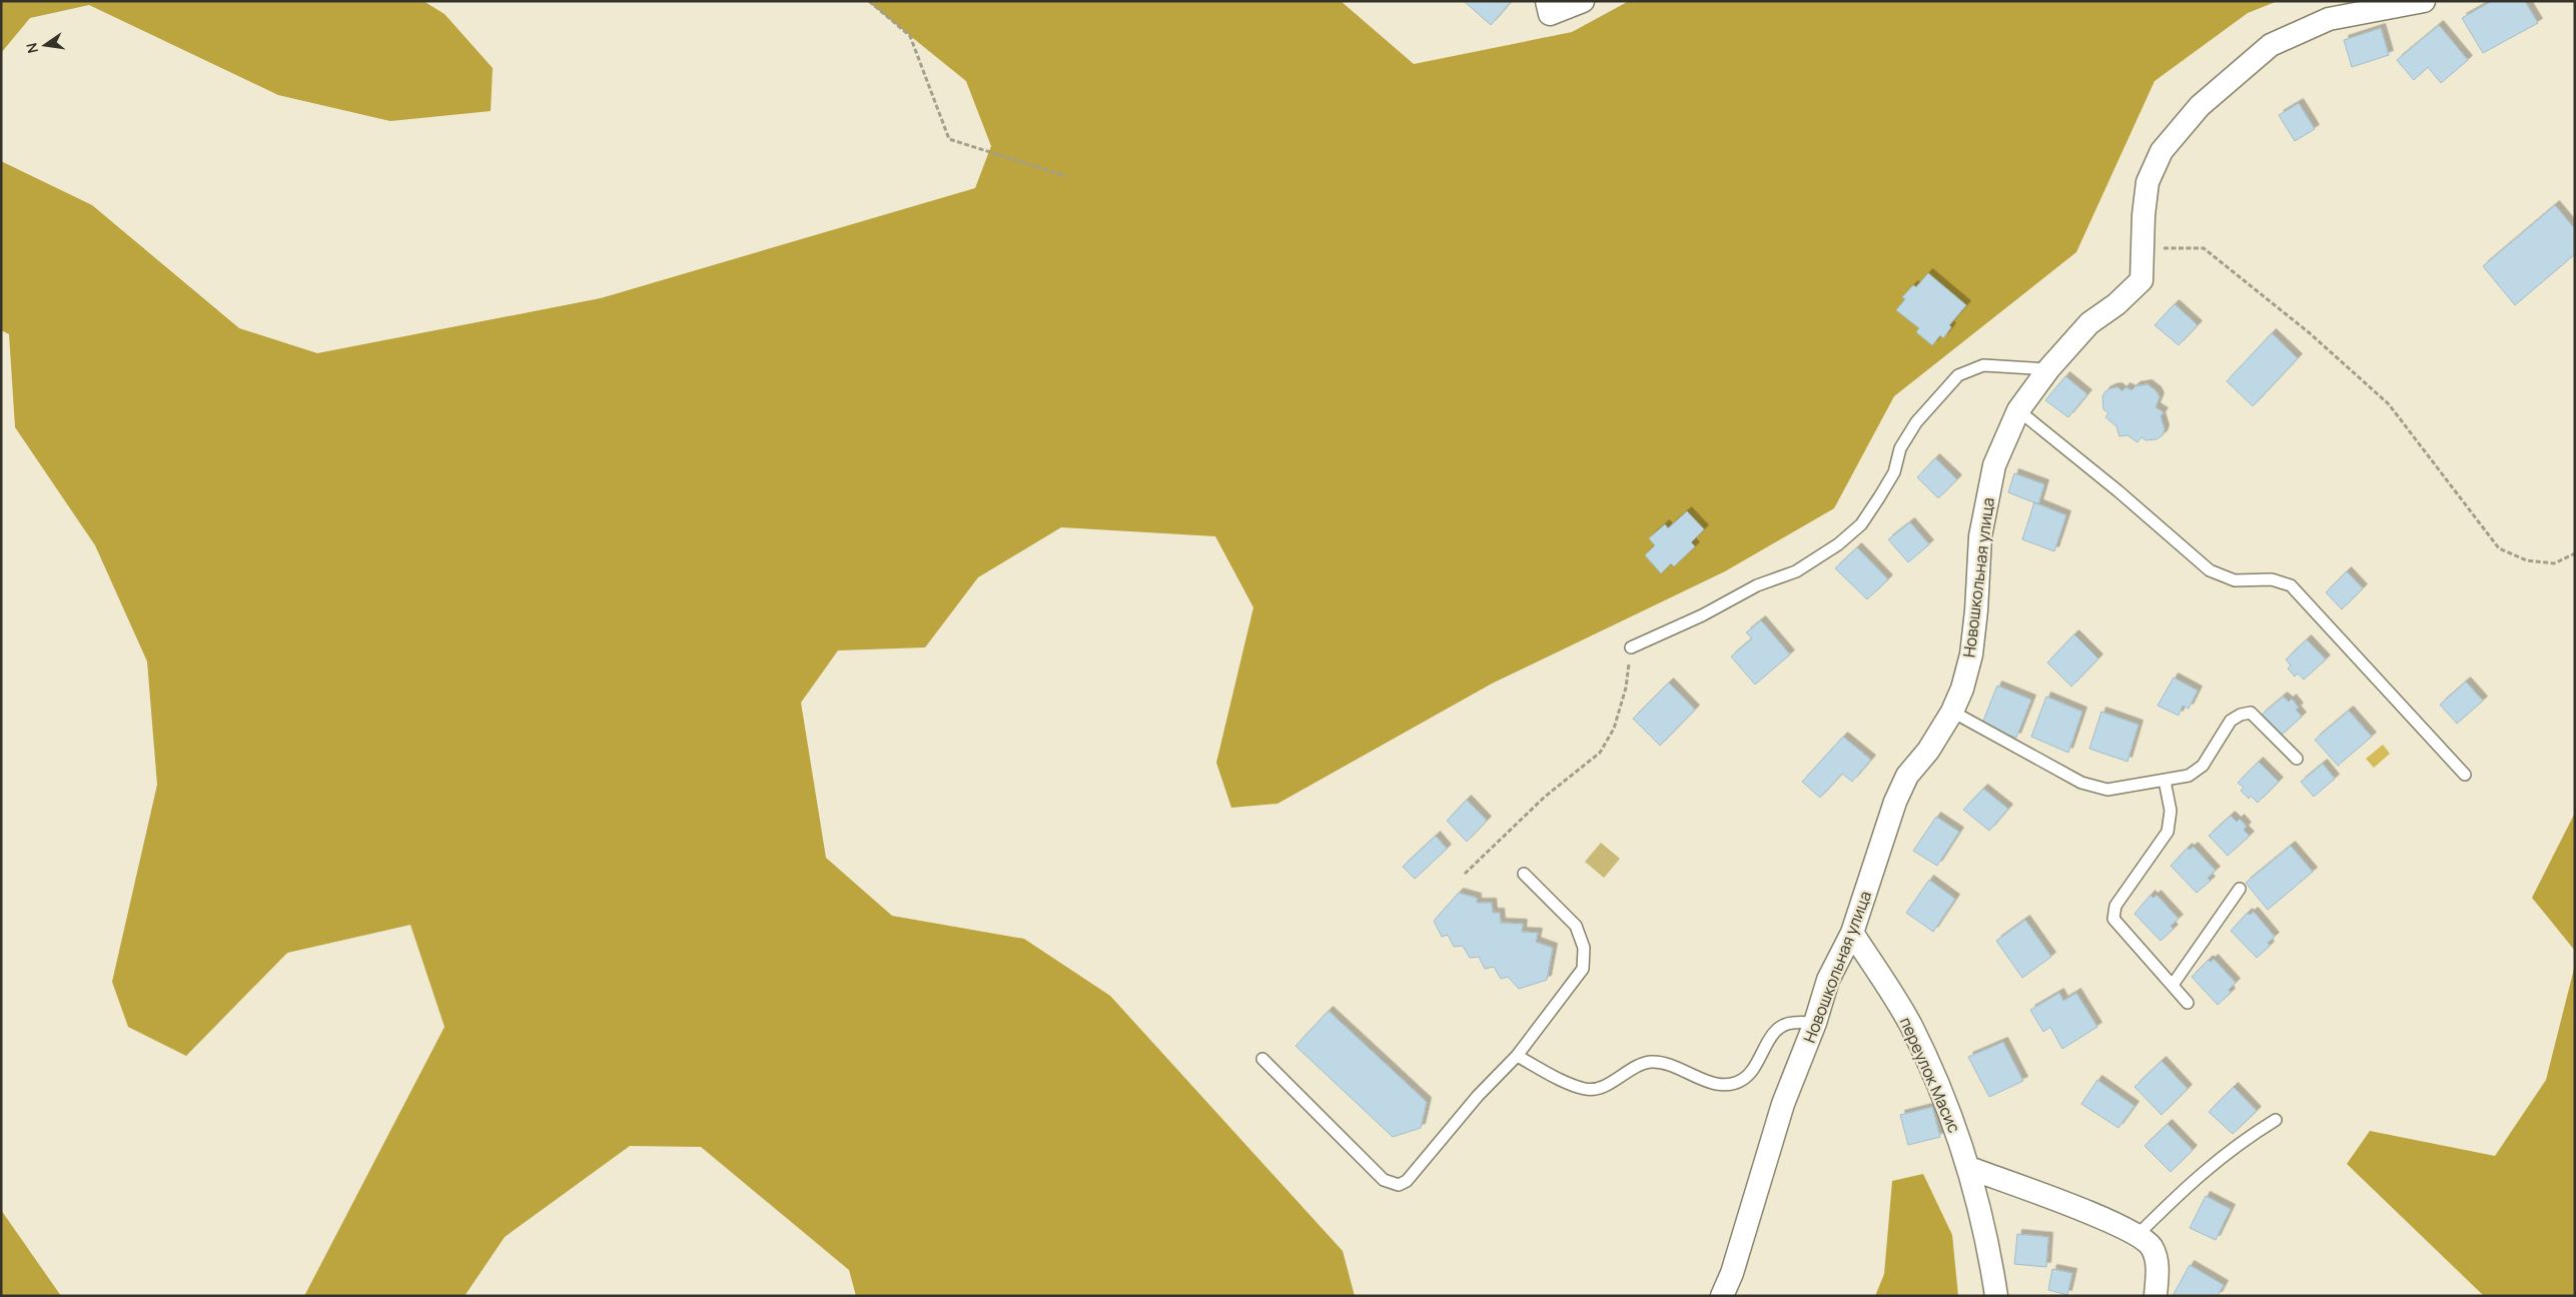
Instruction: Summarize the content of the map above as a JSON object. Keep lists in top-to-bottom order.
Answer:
{
  "streets": {
    "street": ["Новошкольная улица", "переулок Масис"]
  },
  "crossings": [
    ["Новошкольная улица", "переулок Масис"]
  ],
  "north": "left"
}
